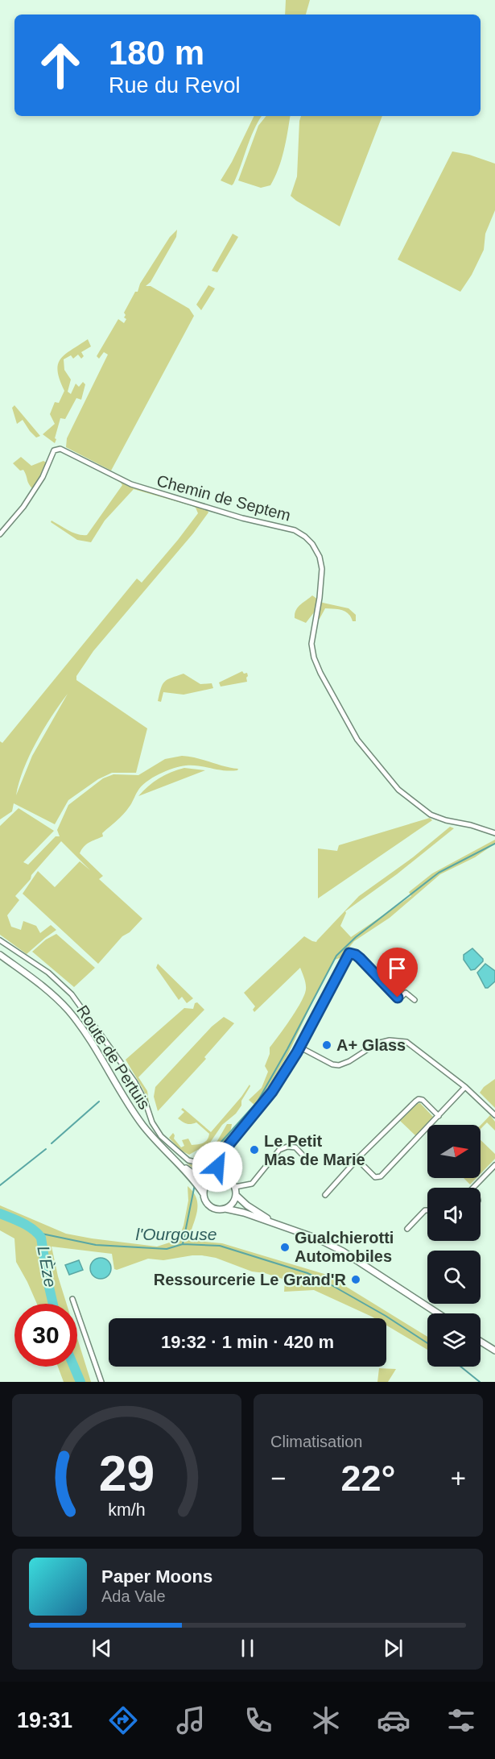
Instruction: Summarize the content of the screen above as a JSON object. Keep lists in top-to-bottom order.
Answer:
{
  "streets": {
    "main road": ["Route de Pertuis"],
    "street": ["Chemin de Septem"]
  },
  "water": ["l'Ourgouse", "L'Èze"],
  "places": [
    "A+ Glass",
    "Le Petit Mas de Marie",
    "Gualchierotti Automobiles",
    "Ressourcerie Le Grand'R"
  ],
  "north": "right",
  "page": {
    "turn": ["180 m", "Rue du Revol"],
    "limit": "30",
    "trip": "19:32 · 1 min · 420 m",
    "tile": "Climatisation",
    "heat": ["−", "22°", "+"],
    "song": ["Paper Moons", "Ada Vale"],
    "tabs": "19:31",
    "gauge": ["29", "km/h"]
  }
}
